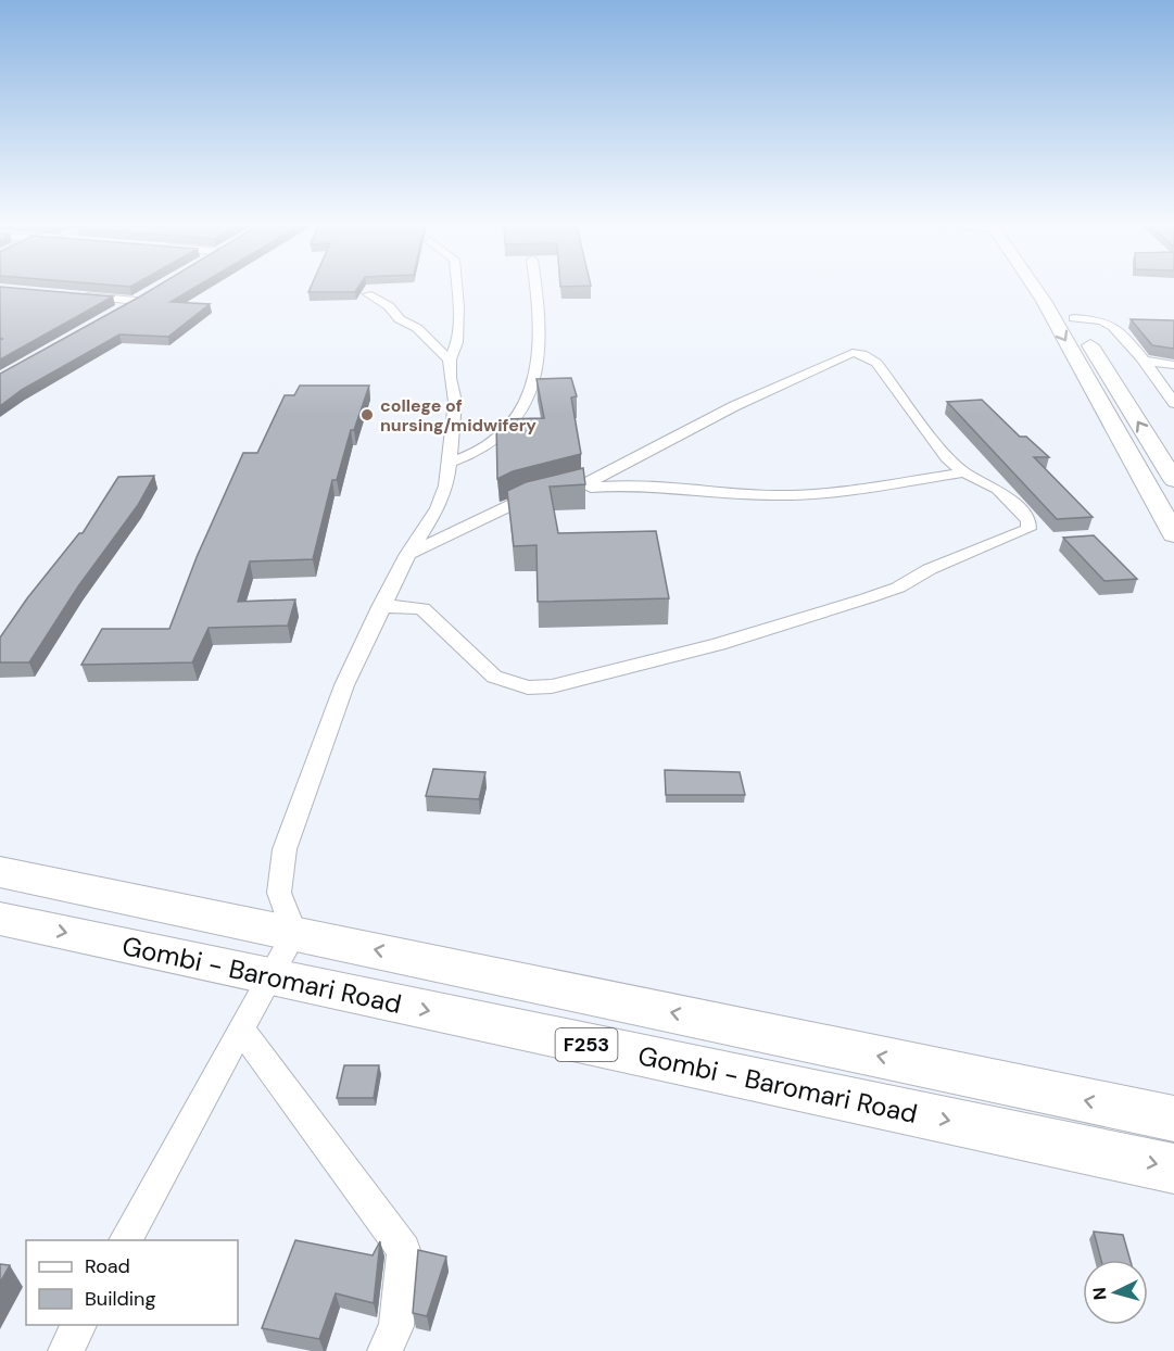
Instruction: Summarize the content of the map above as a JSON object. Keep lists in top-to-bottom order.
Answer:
{
  "streets": {
    "main road": ["Gombi - Baromari Road", "F253"]
  },
  "places": ["college of nursing/midwifery"],
  "legend": ["Road", "Building"],
  "north": "left"
}
